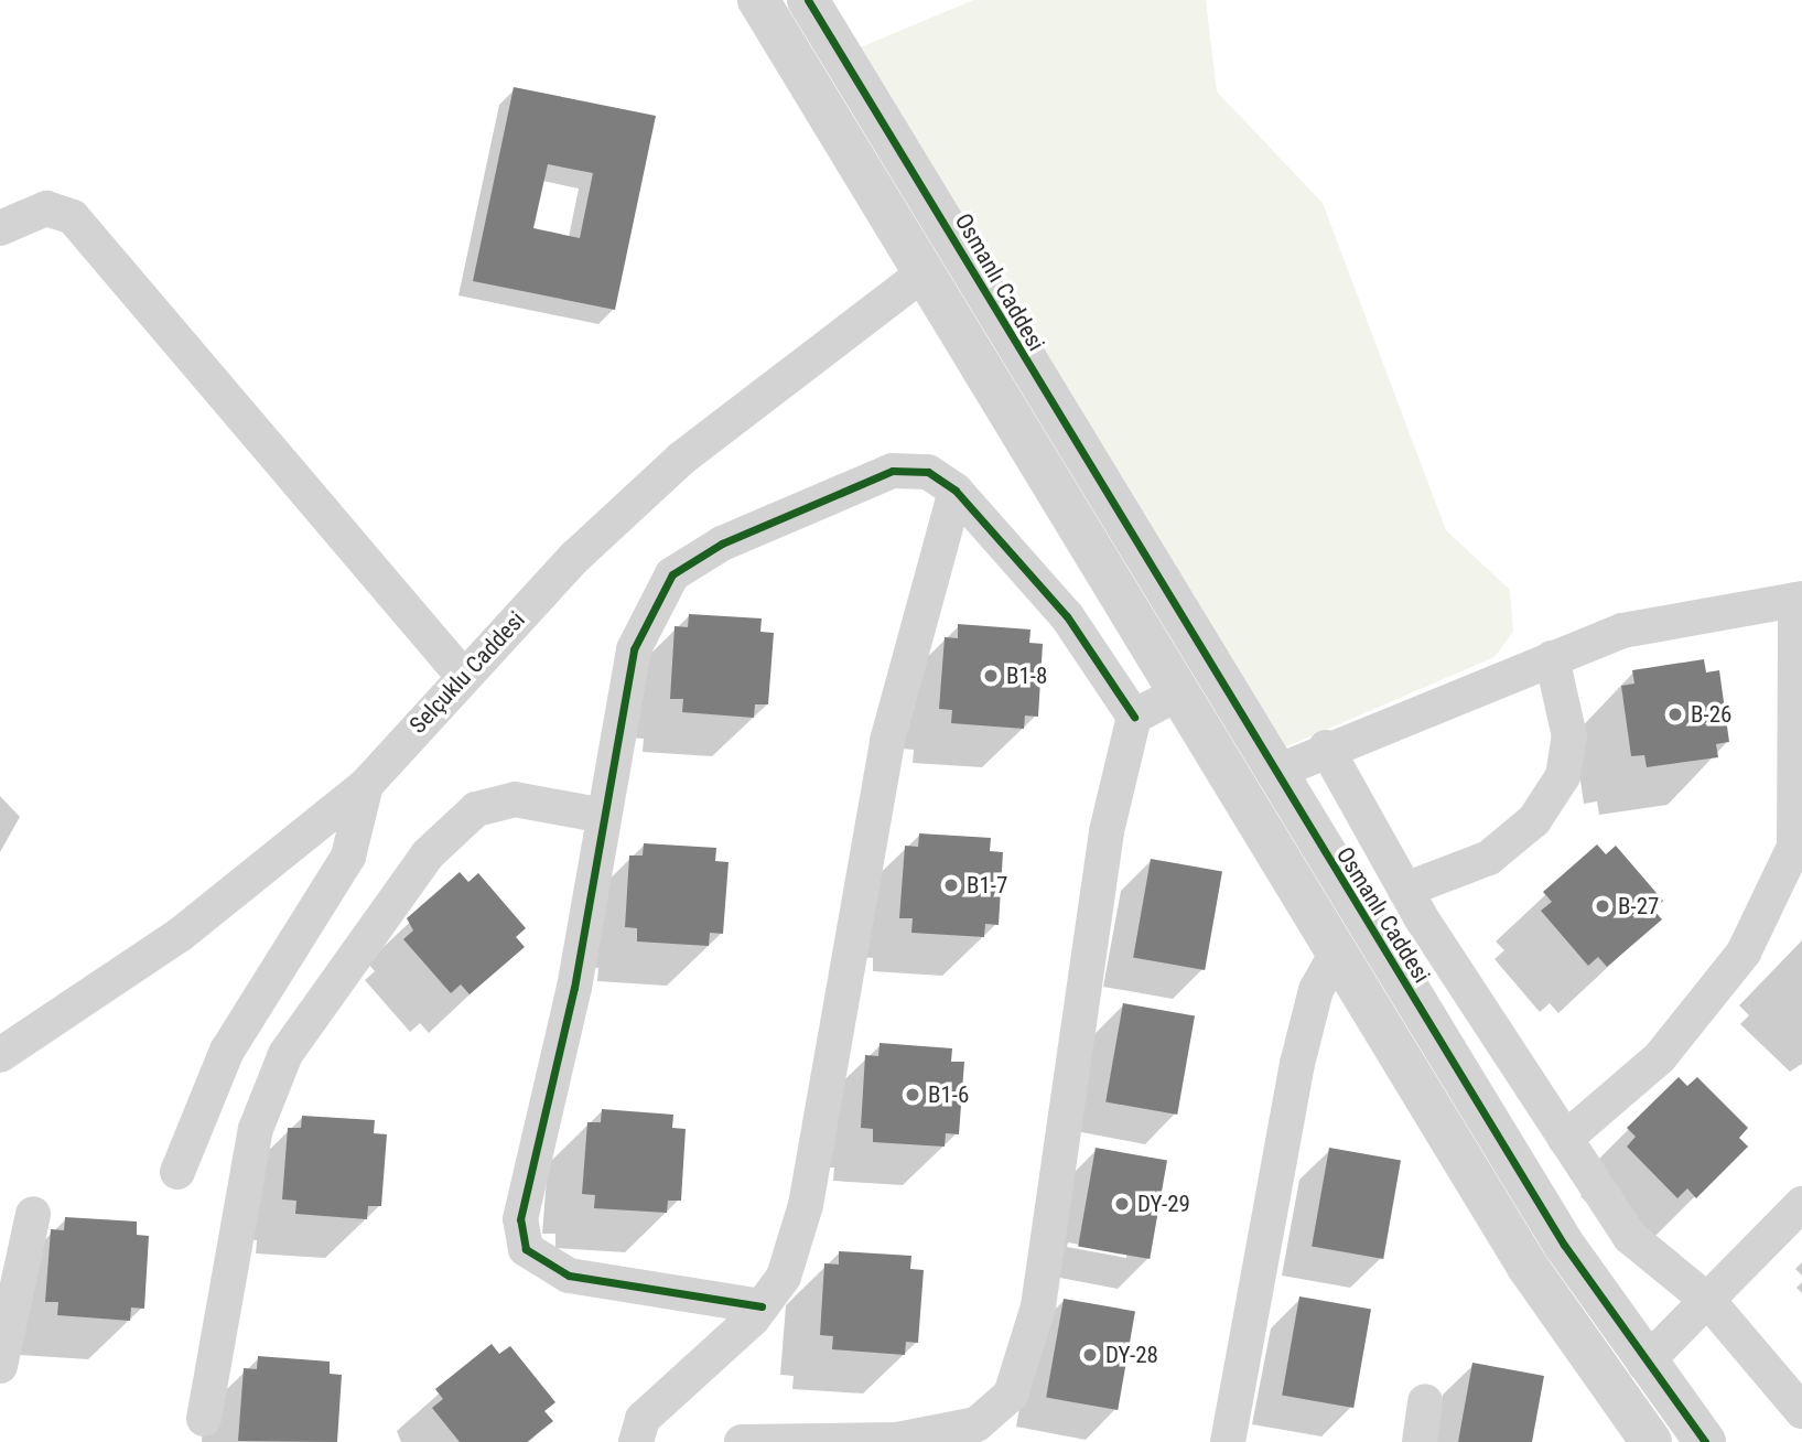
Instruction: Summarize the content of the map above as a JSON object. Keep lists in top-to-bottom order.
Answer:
{
  "streets": {
    "street": ["Osmanlı Caddesi", "Selçuklu Caddesi"]
  },
  "places": [
    "B1-8",
    "B-26",
    "B1-7",
    "B-27",
    "B1-6",
    "DY-29",
    "DY-28"
  ]
}
